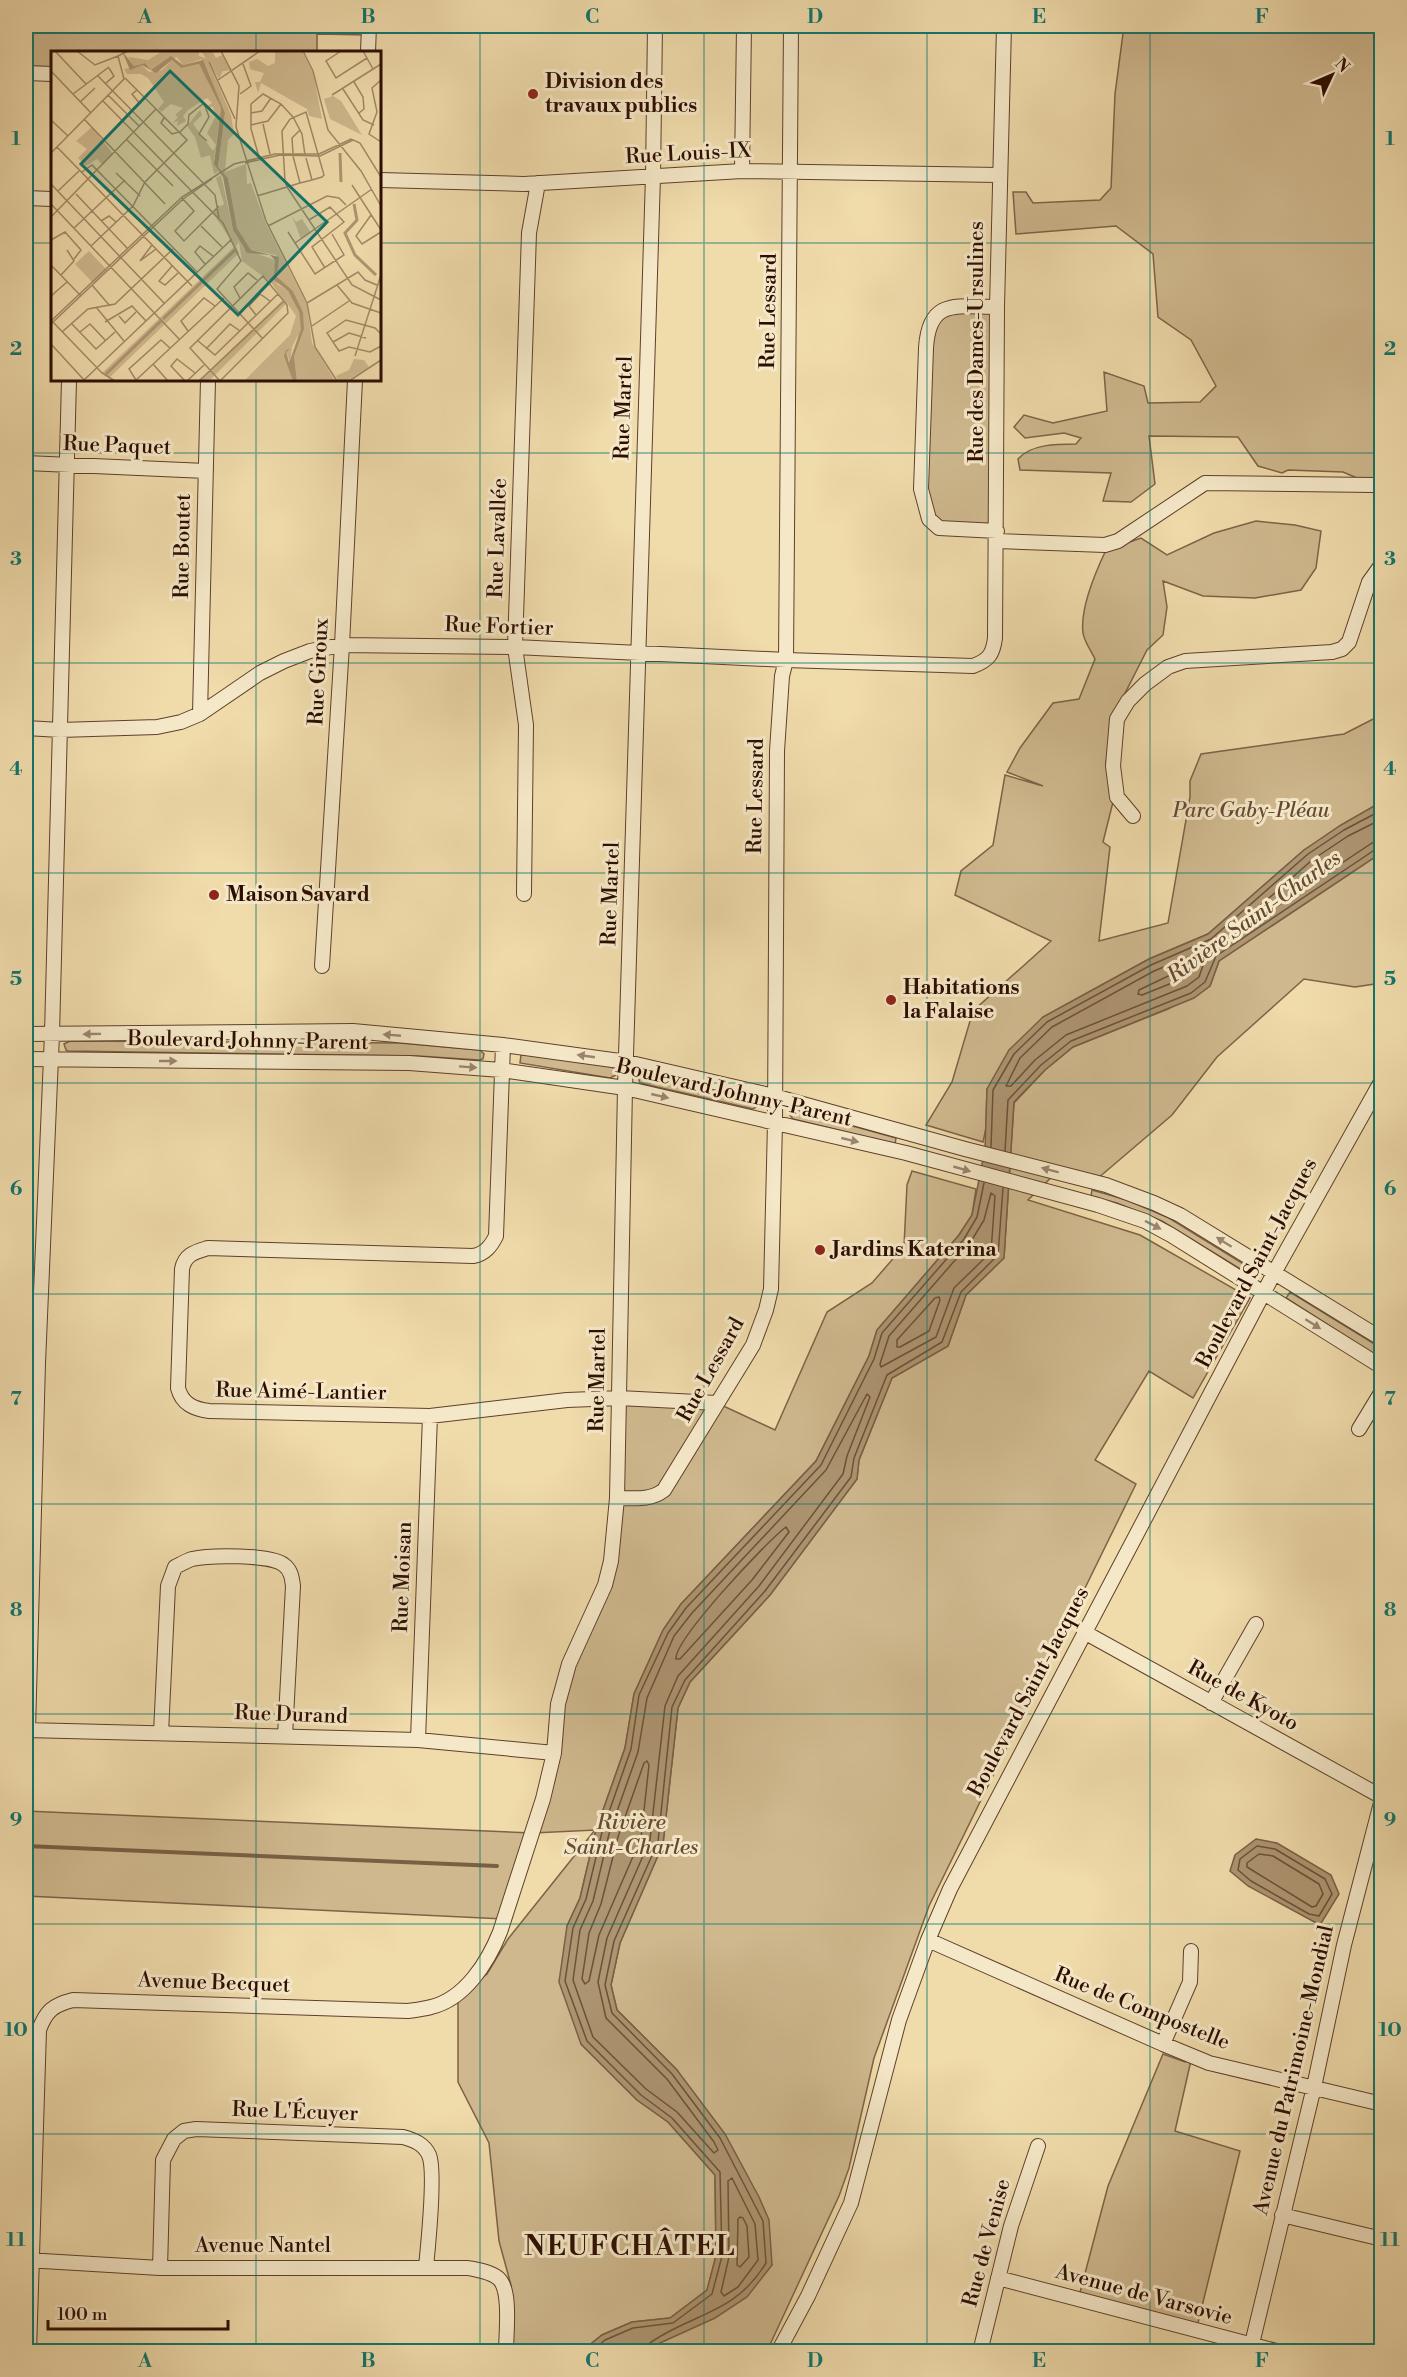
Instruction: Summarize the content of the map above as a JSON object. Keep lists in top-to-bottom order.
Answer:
{
  "streets": {
    "street": [
      "Rue Louis-IX",
      "Rue Lessard",
      "Rue des Dames-Ursulines",
      "Rue Martel",
      "Rue Paquet",
      "Rue Lavallée",
      "Rue Boutet",
      "Rue Fortier",
      "Rue Giroux",
      "Boulevard Johnny-Parent",
      "Boulevard Saint-Jacques",
      "Rue Aimé-Lantier",
      "Rue Moisan",
      "Rue de Kyoto",
      "Rue Durand",
      "Avenue Becquet",
      "Rue de Compostelle",
      "Avenue du Patrimoine-Mondial",
      "Rue L'Écuyer",
      "Rue de Venise",
      "Avenue Nantel",
      "Avenue de Varsovie"
    ]
  },
  "crossings": [
    ["Rue Louis-IX", "Rue Lessard"],
    ["Rue Louis-IX", "Rue des Dames-Ursulines"],
    ["Rue Louis-IX", "Rue Martel"],
    ["Rue Louis-IX", "Rue Lavallée"],
    ["Rue Lessard", "Rue Martel"],
    ["Rue Lessard", "Rue Fortier"],
    ["Rue Lessard", "Boulevard Johnny-Parent"],
    ["Rue Lessard", "Rue Aimé-Lantier"],
    ["Rue des Dames-Ursulines", "Rue Fortier"],
    ["Rue Martel", "Rue Fortier"],
    ["Rue Martel", "Boulevard Johnny-Parent"],
    ["Rue Martel", "Rue Aimé-Lantier"],
    ["Rue Martel", "Rue Durand"],
    ["Rue Martel", "Avenue Becquet"],
    ["Rue Paquet", "Rue Boutet"],
    ["Rue Lavallée", "Rue Fortier"],
    ["Rue Boutet", "Rue Fortier"],
    ["Rue Fortier", "Rue Giroux"],
    ["Boulevard Johnny-Parent", "Boulevard Saint-Jacques"],
    ["Boulevard Johnny-Parent", "Rue Aimé-Lantier"],
    ["Boulevard Saint-Jacques", "Rue de Kyoto"],
    ["Boulevard Saint-Jacques", "Rue de Compostelle"],
    ["Rue Aimé-Lantier", "Rue Moisan"],
    ["Rue Moisan", "Rue Durand"],
    ["Rue de Kyoto", "Avenue du Patrimoine-Mondial"],
    ["Rue Durand", "Avenue Becquet"],
    ["Avenue Becquet", "Avenue Nantel"],
    ["Rue de Compostelle", "Avenue du Patrimoine-Mondial"],
    ["Avenue du Patrimoine-Mondial", "Avenue de Varsovie"],
    ["Rue L'Écuyer", "Avenue Nantel"],
    ["Rue de Venise", "Avenue de Varsovie"]
  ],
  "districts": ["NEUFCHÂTEL"],
  "water": ["Rivière Saint-Charles"],
  "parks": ["Parc Gaby-Pléau"],
  "places": [
    "Division des travaux publics",
    "Maison Savard",
    "Habitations la Falaise",
    "Jardins Katerina"
  ],
  "scale_bar": "100 m",
  "north": "top right",
  "grid": {
    "columns": [
      "A",
      "B",
      "C",
      "D",
      "E",
      "F"
    ],
    "rows": [
      "1",
      "2",
      "3",
      "4",
      "5",
      "6",
      "7",
      "8",
      "9",
      "10",
      "11"
    ]
  }
}
